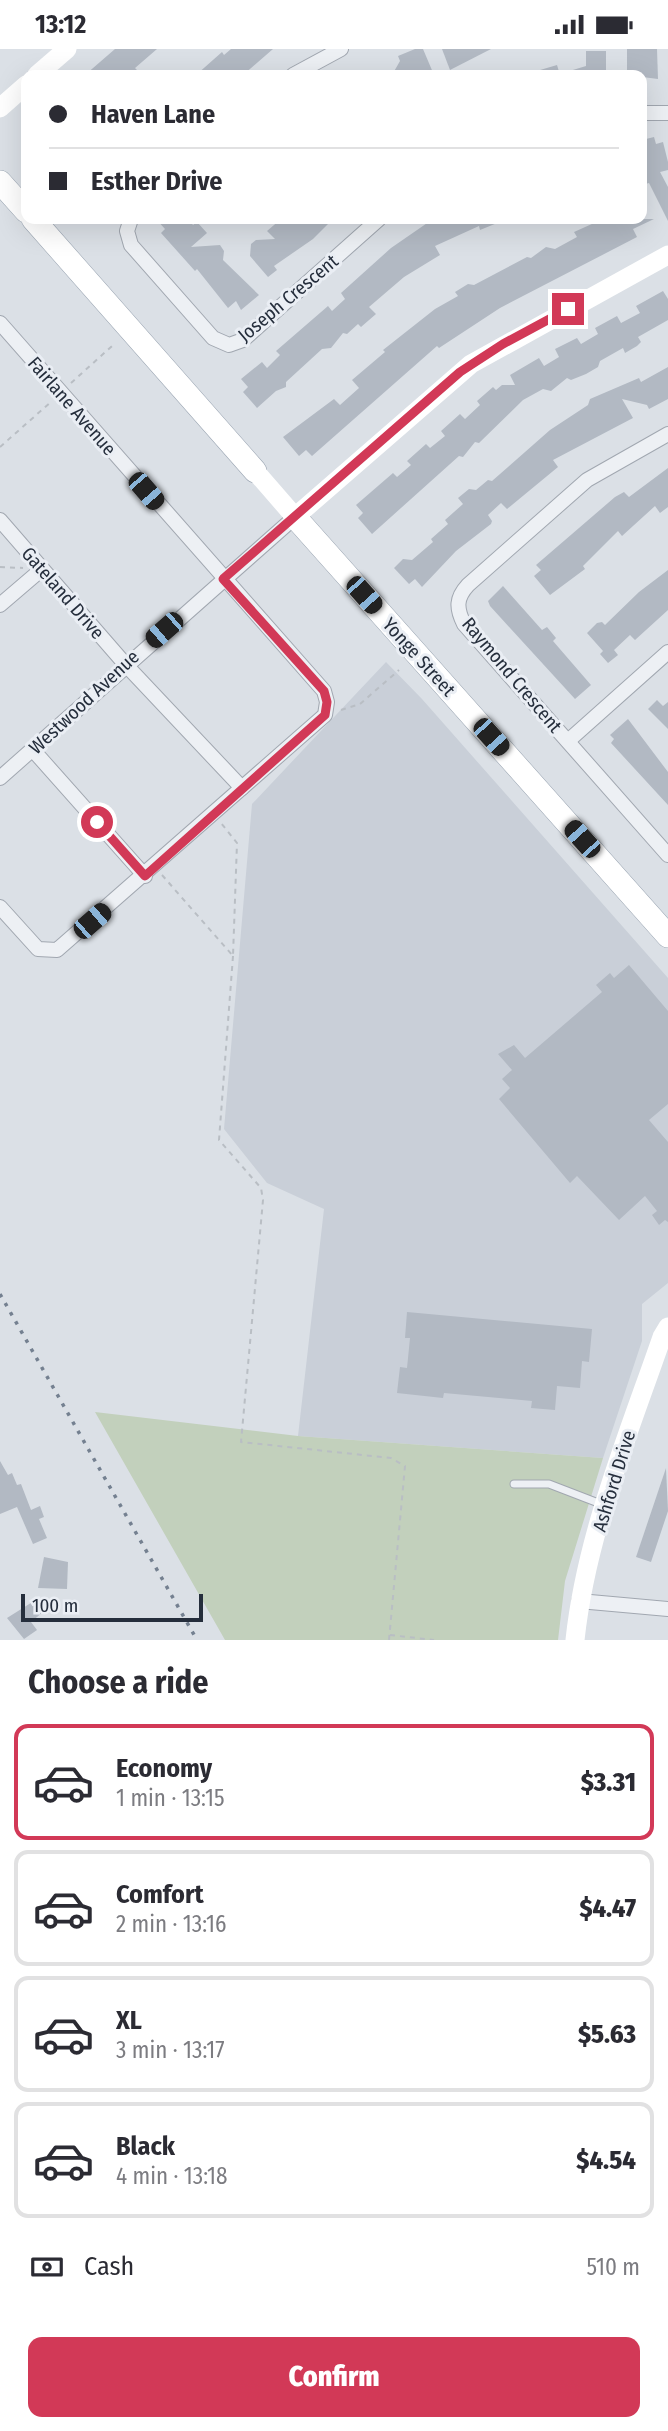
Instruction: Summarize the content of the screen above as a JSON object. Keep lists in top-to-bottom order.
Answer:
{
  "streets": {
    "main road": ["Yonge Street"],
    "street": [
      "Joseph Crescent",
      "Fairlane Avenue",
      "Gateland Drive",
      "Raymond Crescent",
      "Westwood Avenue",
      "Ashford Drive"
    ]
  },
  "crossings": [
    ["Fairlane Avenue", "Gateland Drive"],
    ["Fairlane Avenue", "Westwood Avenue"],
    ["Gateland Drive", "Westwood Avenue"],
    ["Yonge Street", "Westwood Avenue"]
  ],
  "scale_bar": "100 m",
  "page": {
    "status": "13:12",
    "banner": ["Haven Lane", "Esther Drive"],
    "scale": "100 m",
    "heading": "Choose a ride",
    "list": [
      {
        "name": "Economy",
        "note": "1 min · 13:15",
        "value": "$3.31"
      },
      {
        "name": "Comfort",
        "note": "2 min · 13:16",
        "value": "$4.47"
      },
      {
        "name": "XL",
        "note": "3 min · 13:17",
        "value": "$5.63"
      },
      {
        "name": "Black",
        "note": "4 min · 13:18",
        "value": "$4.54"
      }
    ],
    "pay": ["Cash", "510 m"],
    "buttons": "Confirm"
  }
}
